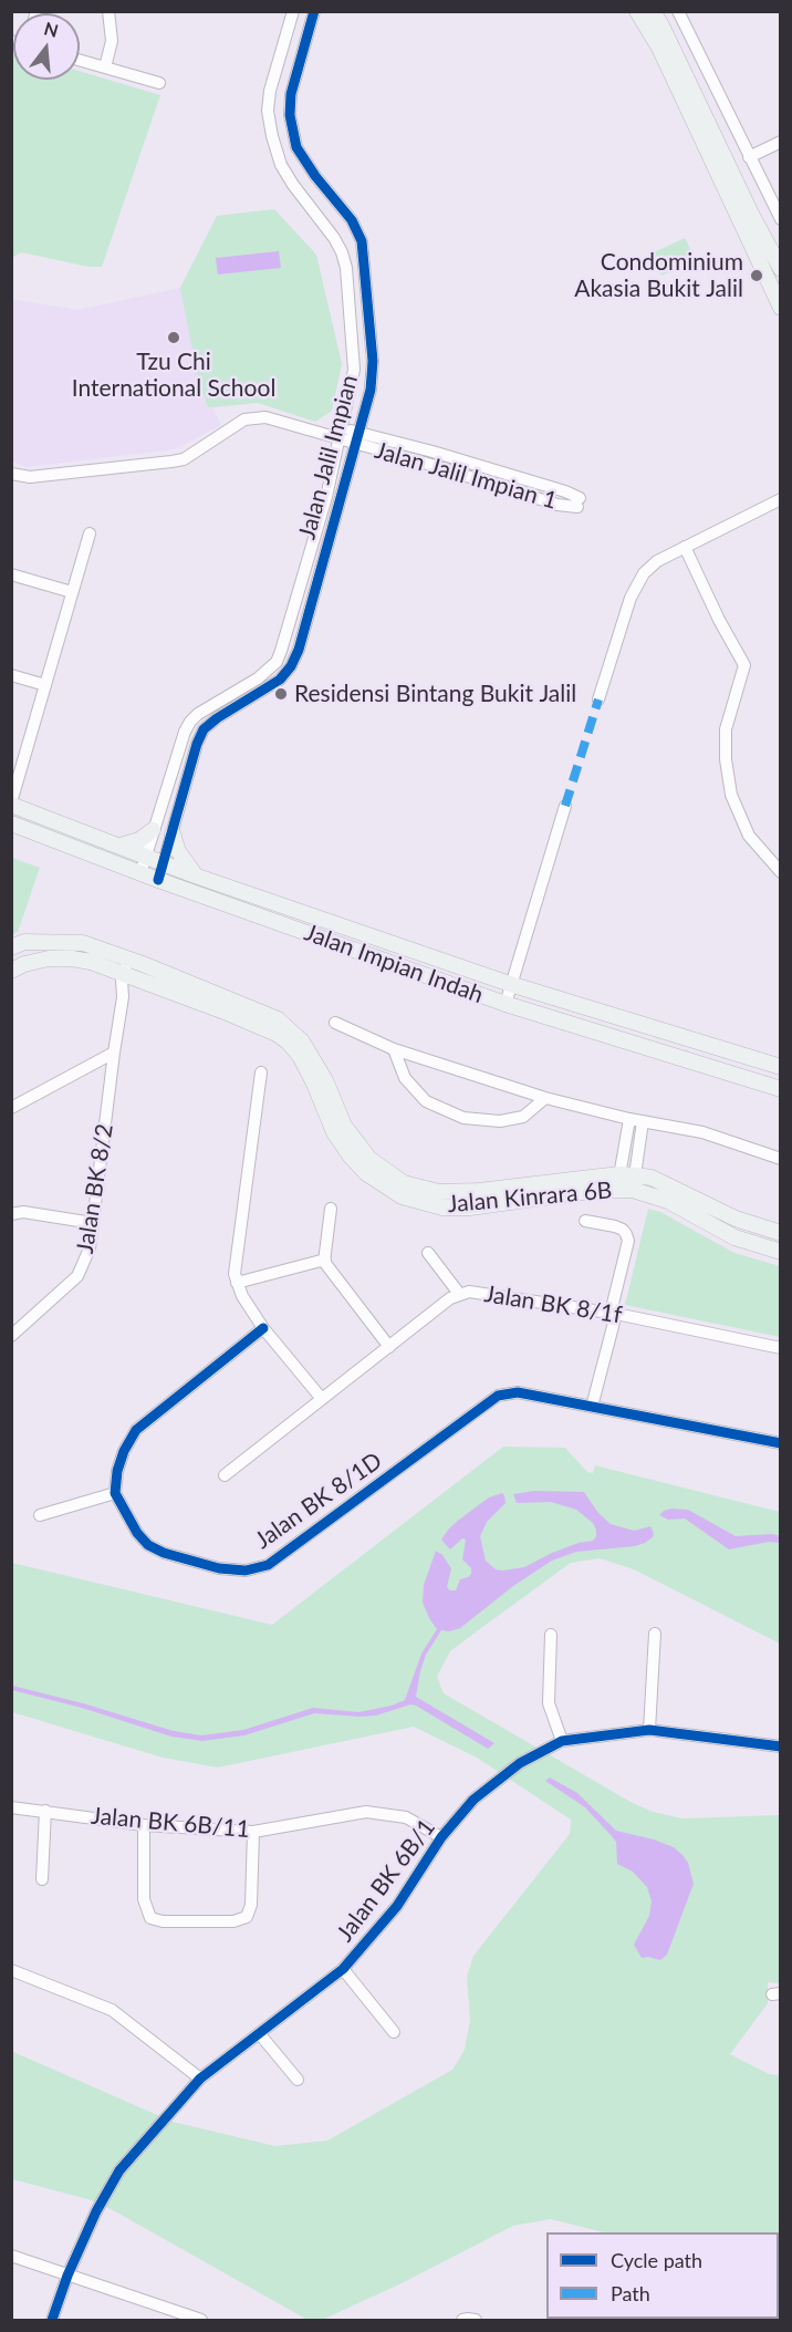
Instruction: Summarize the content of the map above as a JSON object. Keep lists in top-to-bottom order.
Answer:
{
  "streets": {
    "street": [
      "Jalan Jalil Impian",
      "Jalan Jalil Impian 1",
      "Jalan Impian Indah",
      "Jalan BK 8/2",
      "Jalan Kinrara 6B",
      "Jalan BK 8/1f",
      "Jalan BK 8/1D",
      "Jalan BK 6B/11",
      "Jalan BK 6B/1"
    ]
  },
  "crossings": [
    ["Jalan Jalil Impian", "Jalan Jalil Impian 1"],
    ["Jalan Jalil Impian", "Jalan Impian Indah"],
    ["Jalan BK 8/2", "Jalan Kinrara 6B"],
    ["Jalan BK 6B/11", "Jalan BK 6B/1"]
  ],
  "places": ["Condominium Akasia Bukit Jalil", "Tzu Chi International School", "Residensi Bintang Bukit Jalil"],
  "legend": ["Cycle path", "Path"],
  "north": "top"
}
